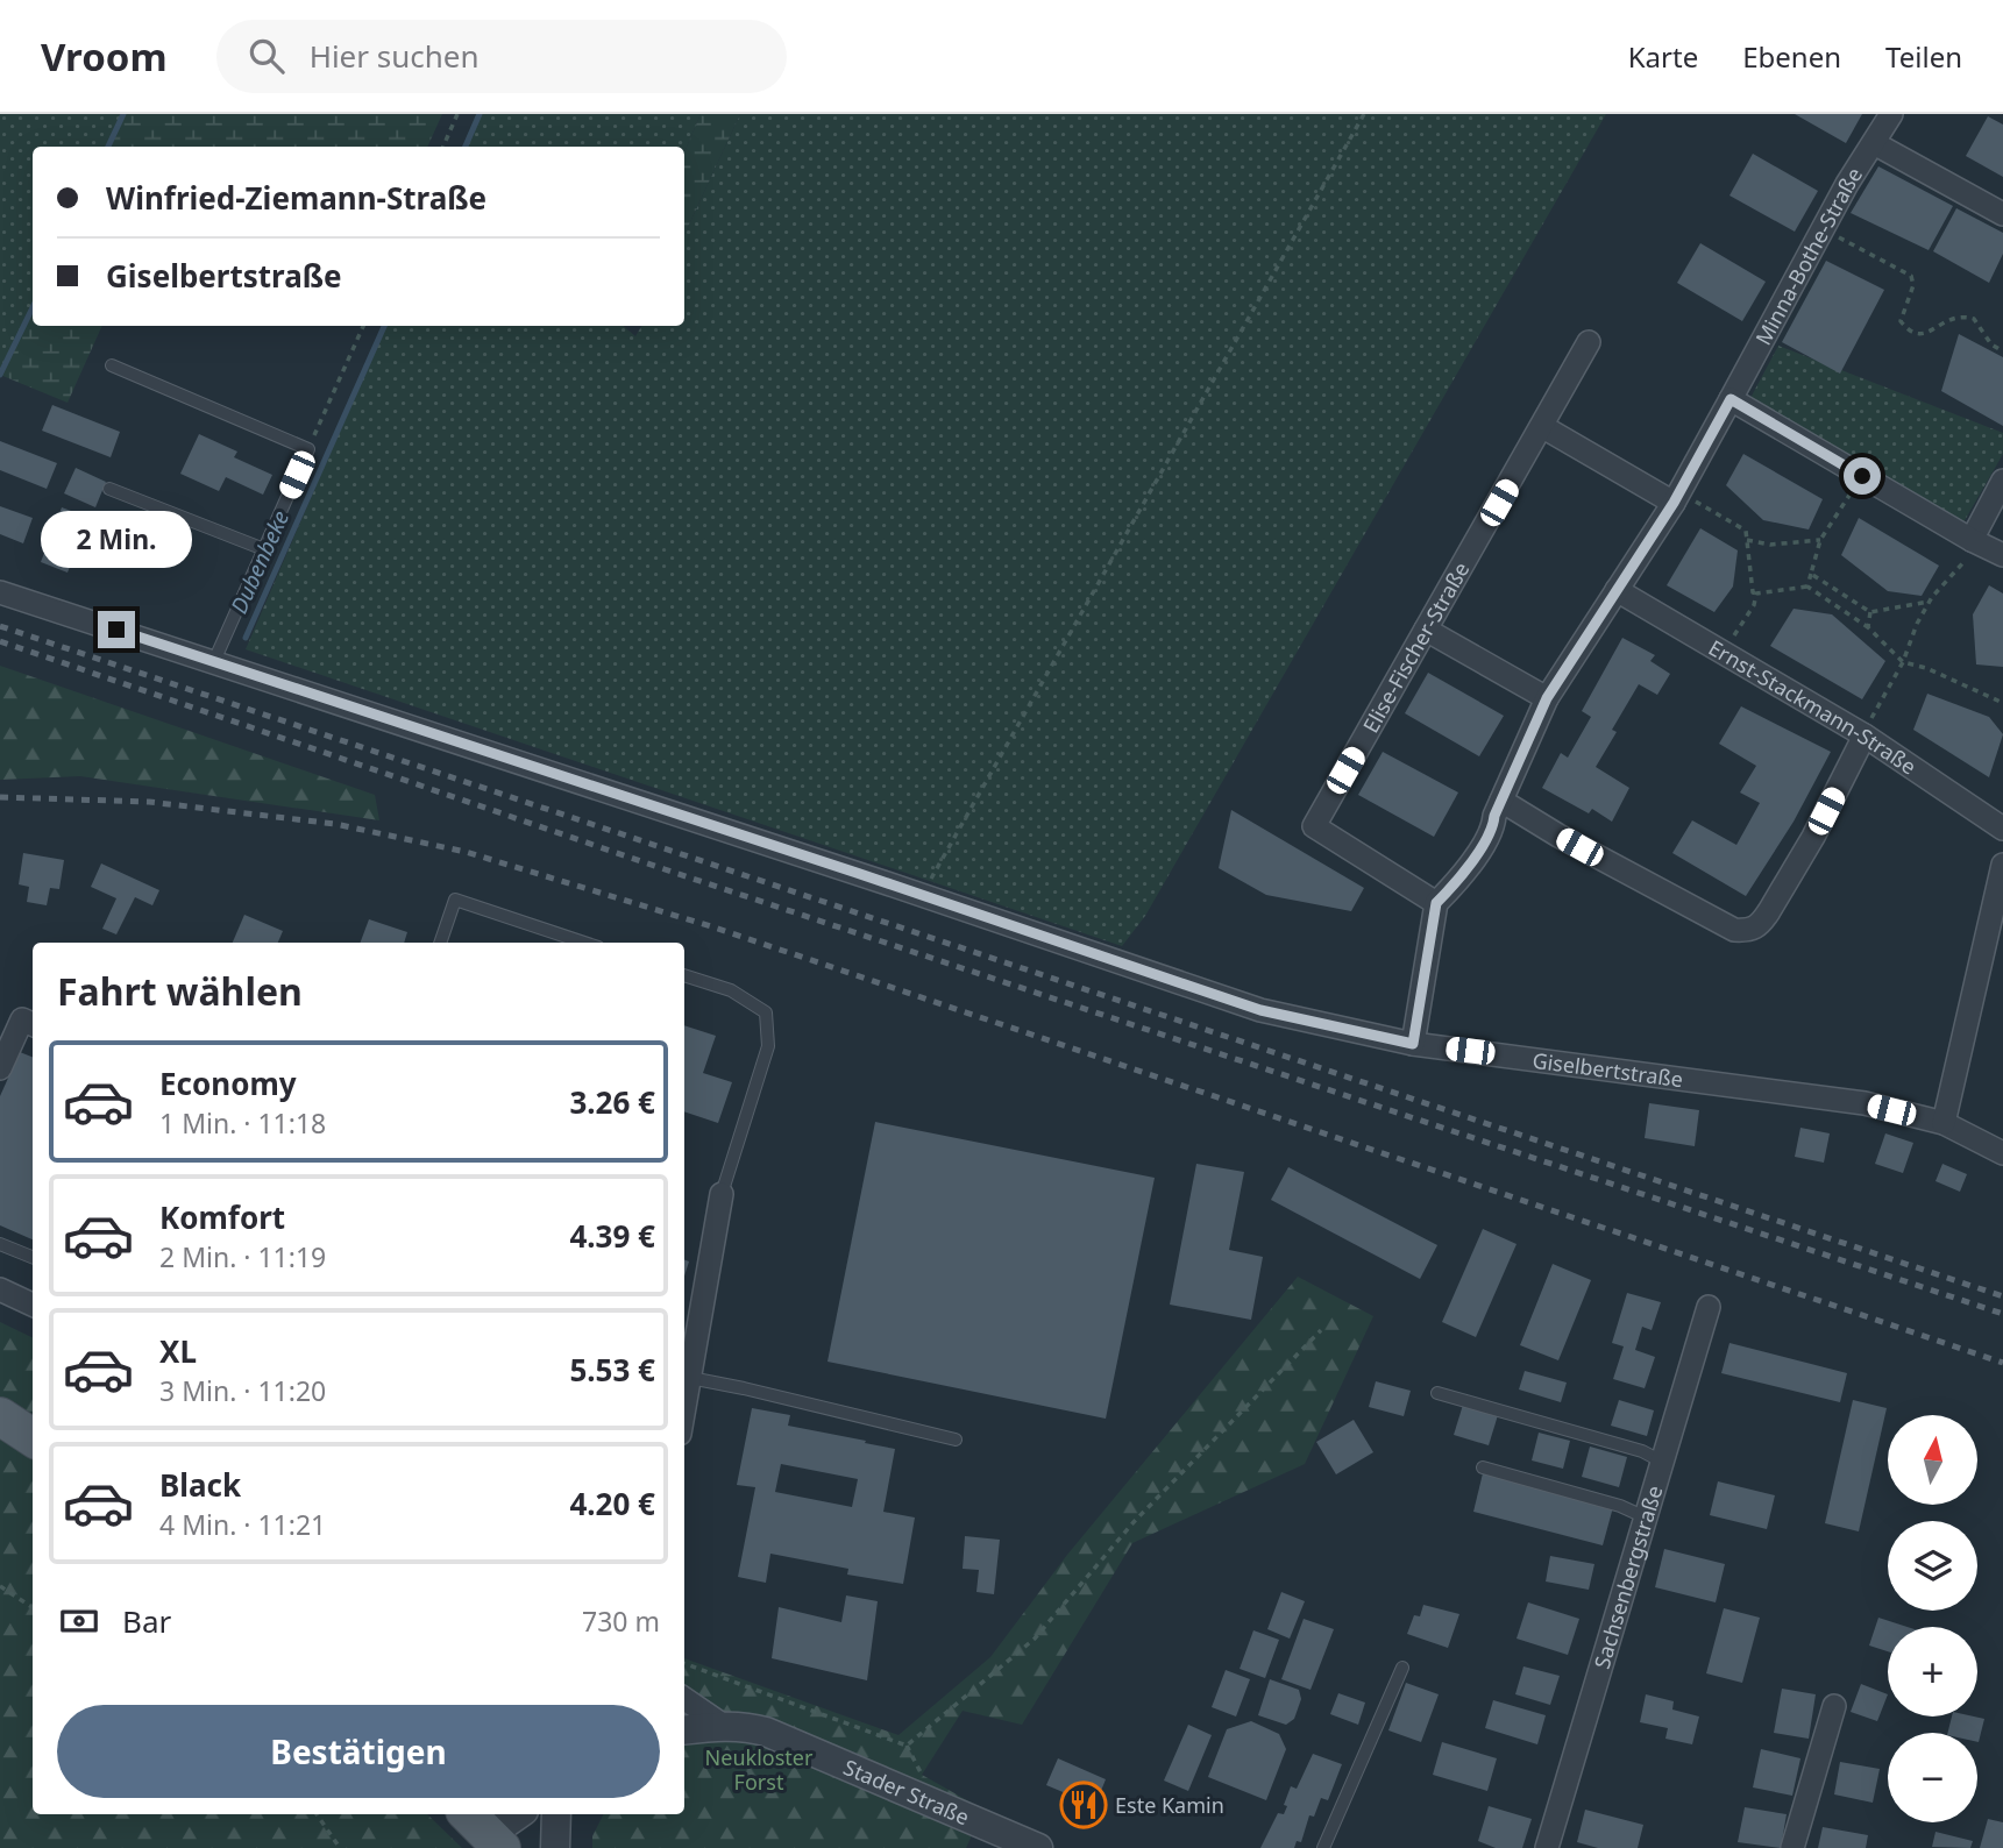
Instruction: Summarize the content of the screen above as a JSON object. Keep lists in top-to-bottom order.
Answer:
{
  "streets": {
    "street": [
      "Minna-Bothe-Straße",
      "Elise-Fischer-Straße",
      "Ernst-Stackmann-Straße",
      "Giselbertstraße",
      "Sachsenbergstraße",
      "Stader Straße"
    ]
  },
  "crossings": [
    ["Minna-Bothe-Straße", "Elise-Fischer-Straße"],
    ["Minna-Bothe-Straße", "Ernst-Stackmann-Straße"]
  ],
  "water": ["Dubenbeke"],
  "parks": ["Neukloster Forst"],
  "places": {
    "restaurant": ["Este Kamin"]
  },
  "north": "top",
  "page": {
    "header": "Vroom",
    "search": "Hier suchen",
    "nav": ["Karte", "Ebenen", "Teilen"],
    "banner": ["Winfried-Ziemann-Straße", "Giselbertstraße"],
    "bubble": "2 Min.",
    "heading": "Fahrt wählen",
    "list": [
      {
        "name": "Economy",
        "note": "1 Min. · 11:18",
        "value": "3.26 €"
      },
      {
        "name": "Komfort",
        "note": "2 Min. · 11:19",
        "value": "4.39 €"
      },
      {
        "name": "XL",
        "note": "3 Min. · 11:20",
        "value": "5.53 €"
      },
      {
        "name": "Black",
        "note": "4 Min. · 11:21",
        "value": "4.20 €"
      }
    ],
    "map_buttons": ["+", "−"],
    "pay": ["Bar", "730 m"],
    "buttons": "Bestätigen"
  }
}
